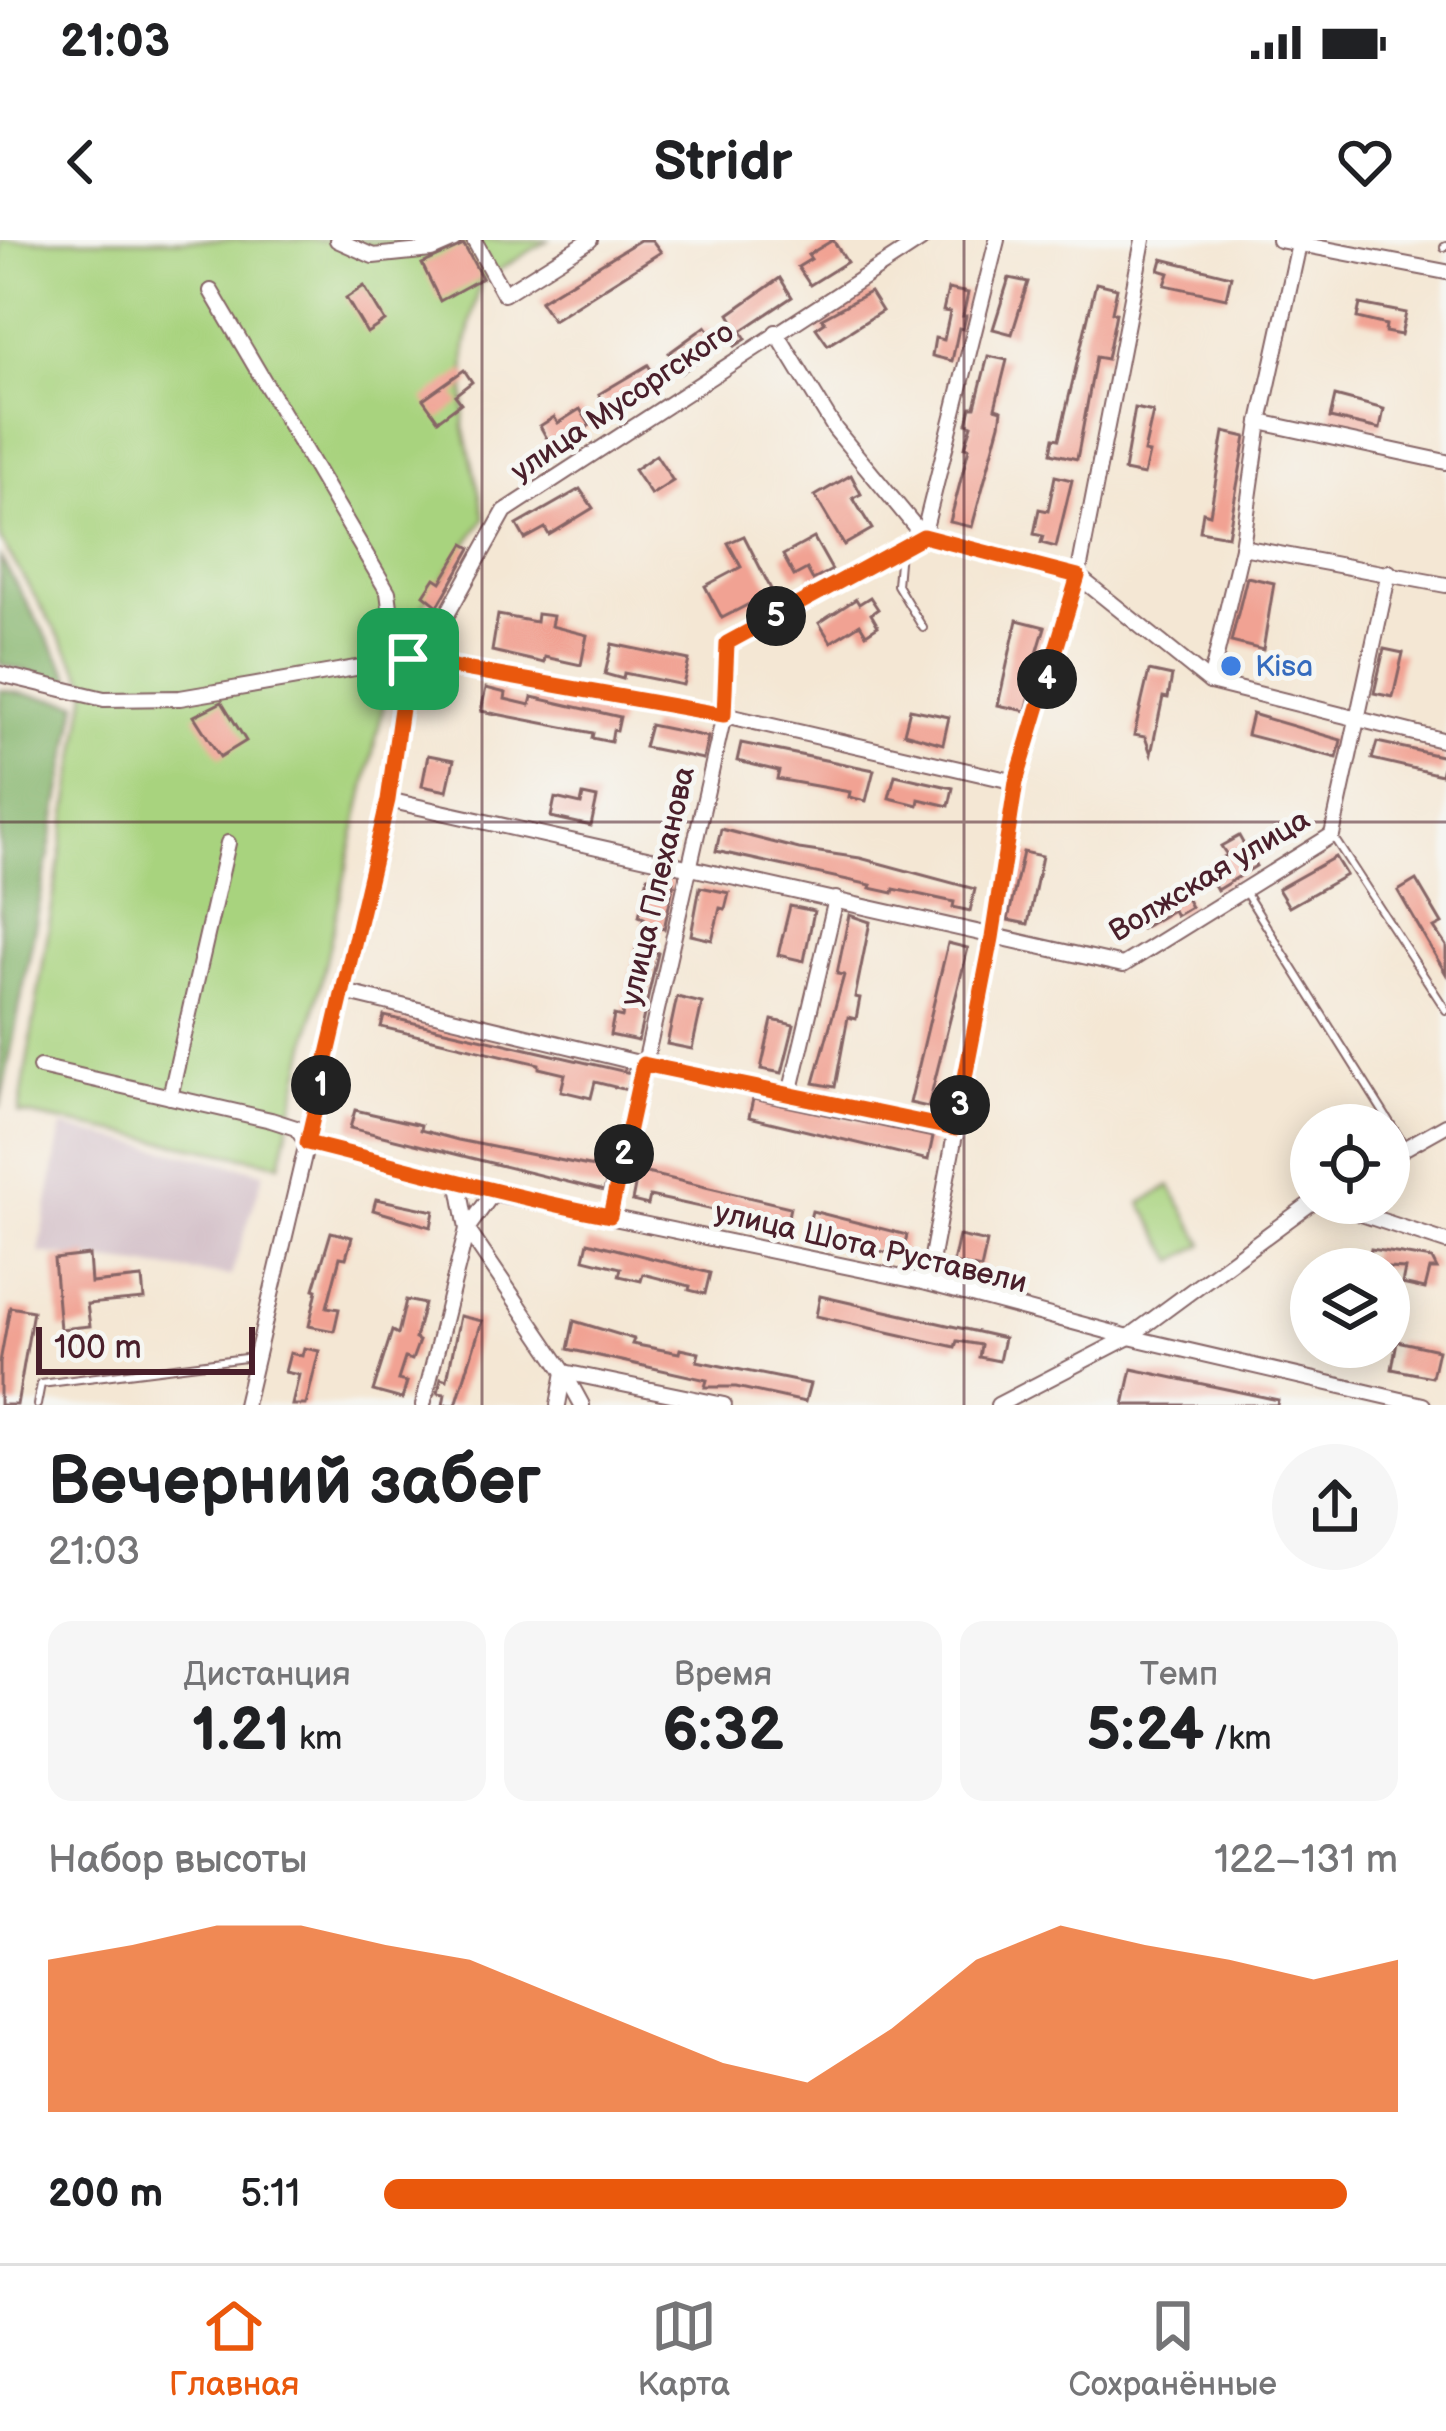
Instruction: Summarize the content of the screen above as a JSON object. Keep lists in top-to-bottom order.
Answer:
{
  "streets": {
    "street": [
      "улица Мусоргского",
      "Волжская улица",
      "улица Плеханова",
      "улица Шота Руставели"
    ]
  },
  "crossings": [
    ["Волжская улица", "улица Плеханова"],
    ["улица Плеханова", "улица Шота Руставели"]
  ],
  "places": ["Kisa"],
  "scale_bar": "100 m",
  "page": {
    "status": "21:03",
    "header": "Stridr",
    "pins": [
      "5",
      "4",
      "1",
      "3",
      "2"
    ],
    "scale": "100 m",
    "heading": ["Вечерний забег", "21:03"],
    "stats": [
      ["Дистанция", "1.21 km"],
      ["Время", "6:32"],
      ["Темп", "5:24 /km"]
    ],
    "chart": ["Набор высоты", "122–131 m"],
    "list": [
      {
        "name": "200 m",
        "note": "5:11"
      }
    ],
    "tabs": ["Главная", "Карта", "Сохранённые"]
  }
}
